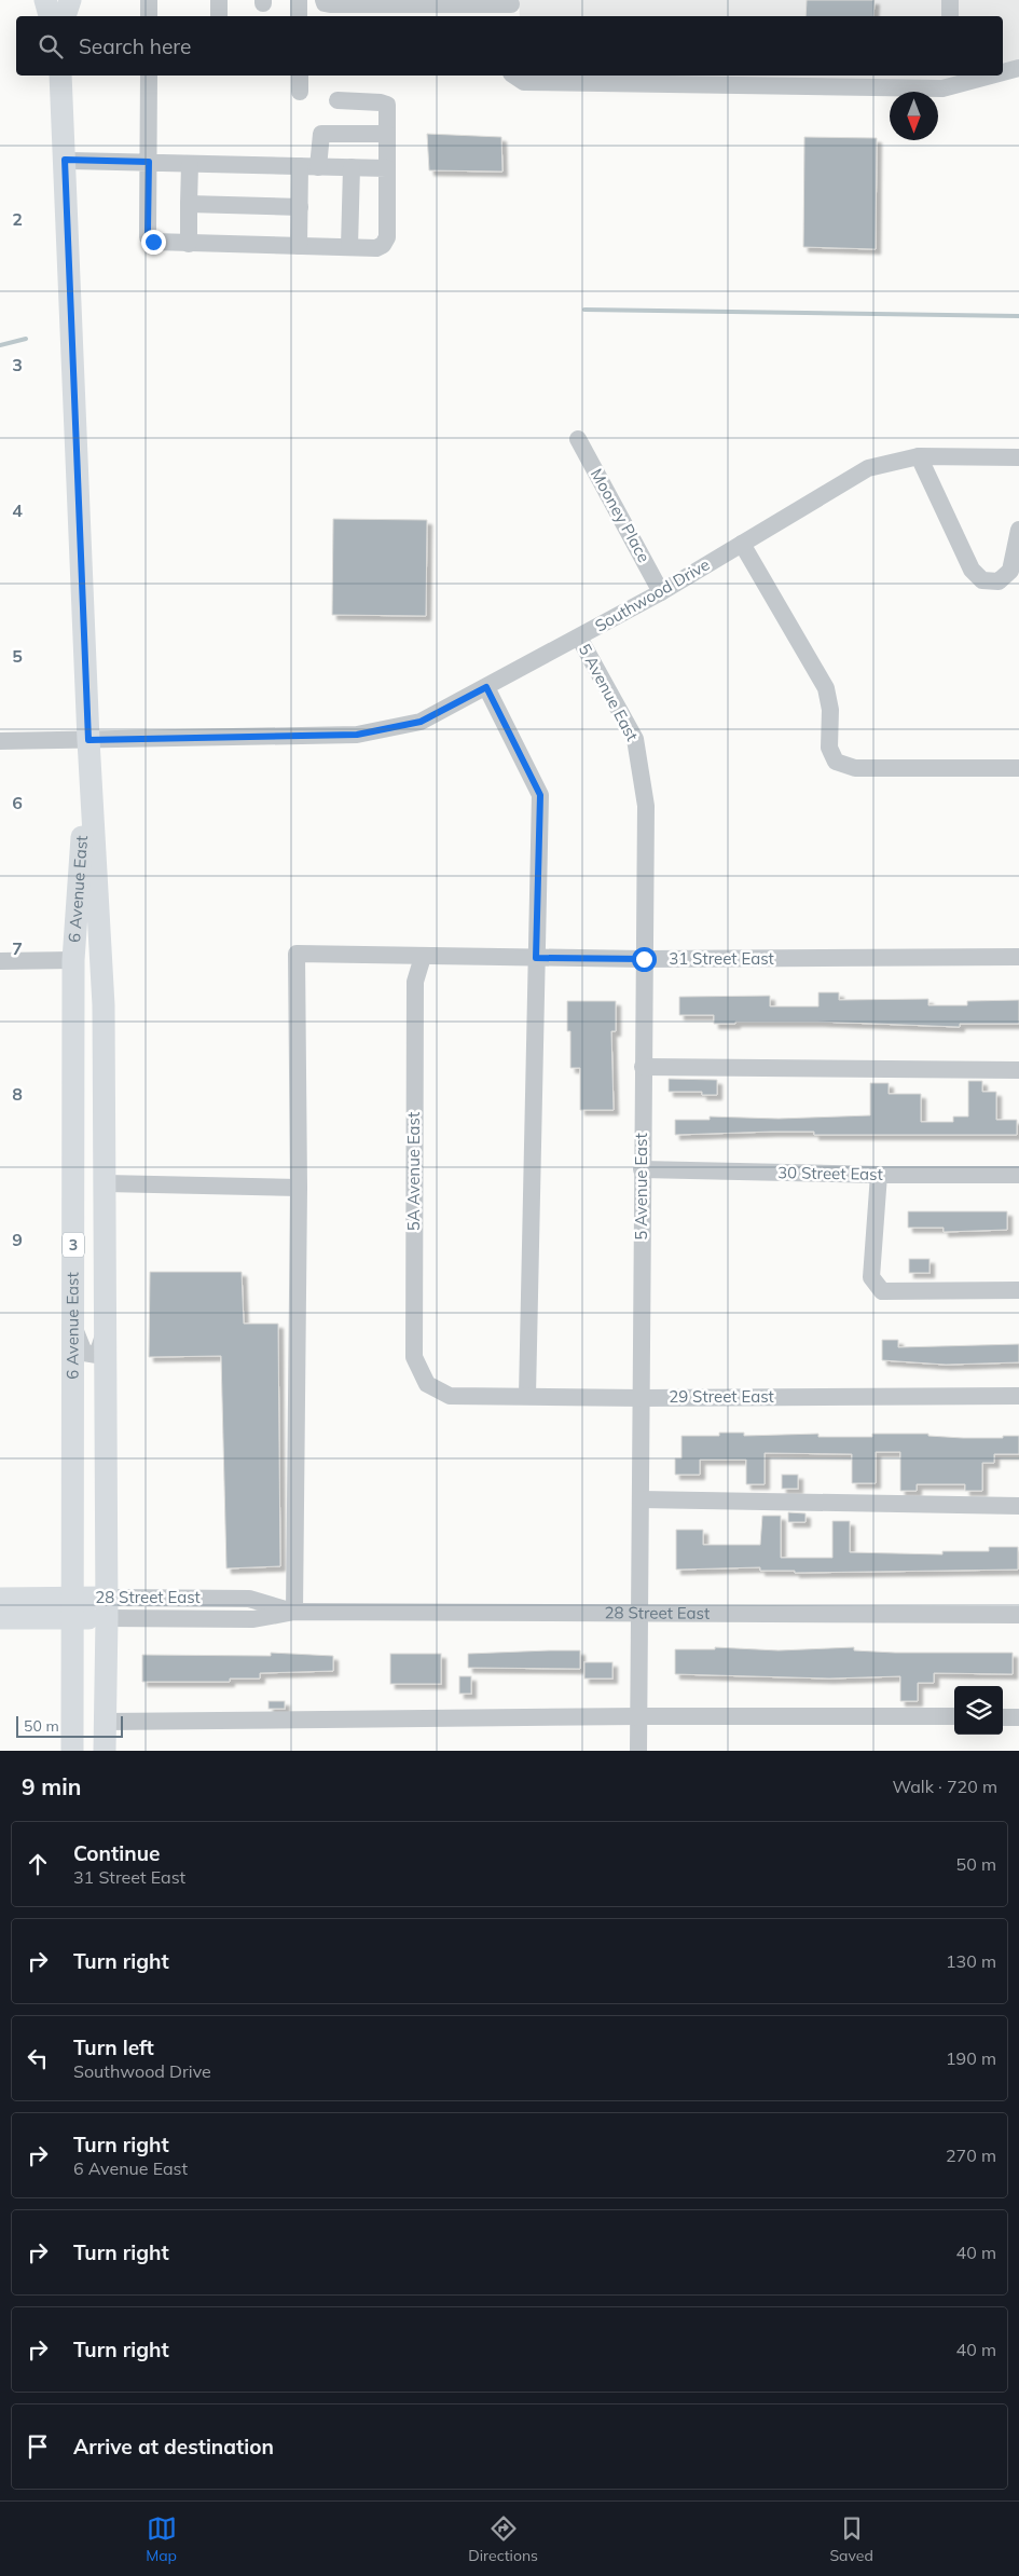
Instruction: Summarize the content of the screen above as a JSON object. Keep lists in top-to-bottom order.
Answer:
{
  "streets": {
    "main road": ["6 Avenue East", "3", "28 Street East"],
    "street": [
      "Mooney Place",
      "Southwood Drive",
      "5 Avenue East",
      "31 Street East",
      "5A Avenue East",
      "30 Street East",
      "29 Street East"
    ]
  },
  "crossings": [
    ["Mooney Place", "Southwood Drive"],
    ["Southwood Drive", "5 Avenue East"],
    ["Southwood Drive", "6 Avenue East"],
    ["5 Avenue East", "31 Street East"],
    ["5 Avenue East", "30 Street East"],
    ["5 Avenue East", "29 Street East"],
    ["5 Avenue East", "28 Street East"],
    ["6 Avenue East", "28 Street East"],
    ["31 Street East", "5A Avenue East"],
    ["5A Avenue East", "29 Street East"]
  ],
  "scale_bar": "50 m",
  "north": "bottom",
  "page": {
    "search": "Search here",
    "scale": "50 m",
    "heading": ["9 min", "Walk · 720 m"],
    "list": [
      ["Continue", "31 Street East", "50 m"],
      ["Turn right", "130 m"],
      ["Turn left", "Southwood Drive", "190 m"],
      ["Turn right", "6 Avenue East", "270 m"],
      ["Turn right", "40 m"],
      ["Turn right", "40 m"],
      "Arrive at destination"
    ],
    "nav": ["Map", "Directions", "Saved"]
  },
  "grid": {
    "rows": [
      "2",
      "3",
      "4",
      "5",
      "6",
      "7",
      "8",
      "9"
    ]
  }
}
